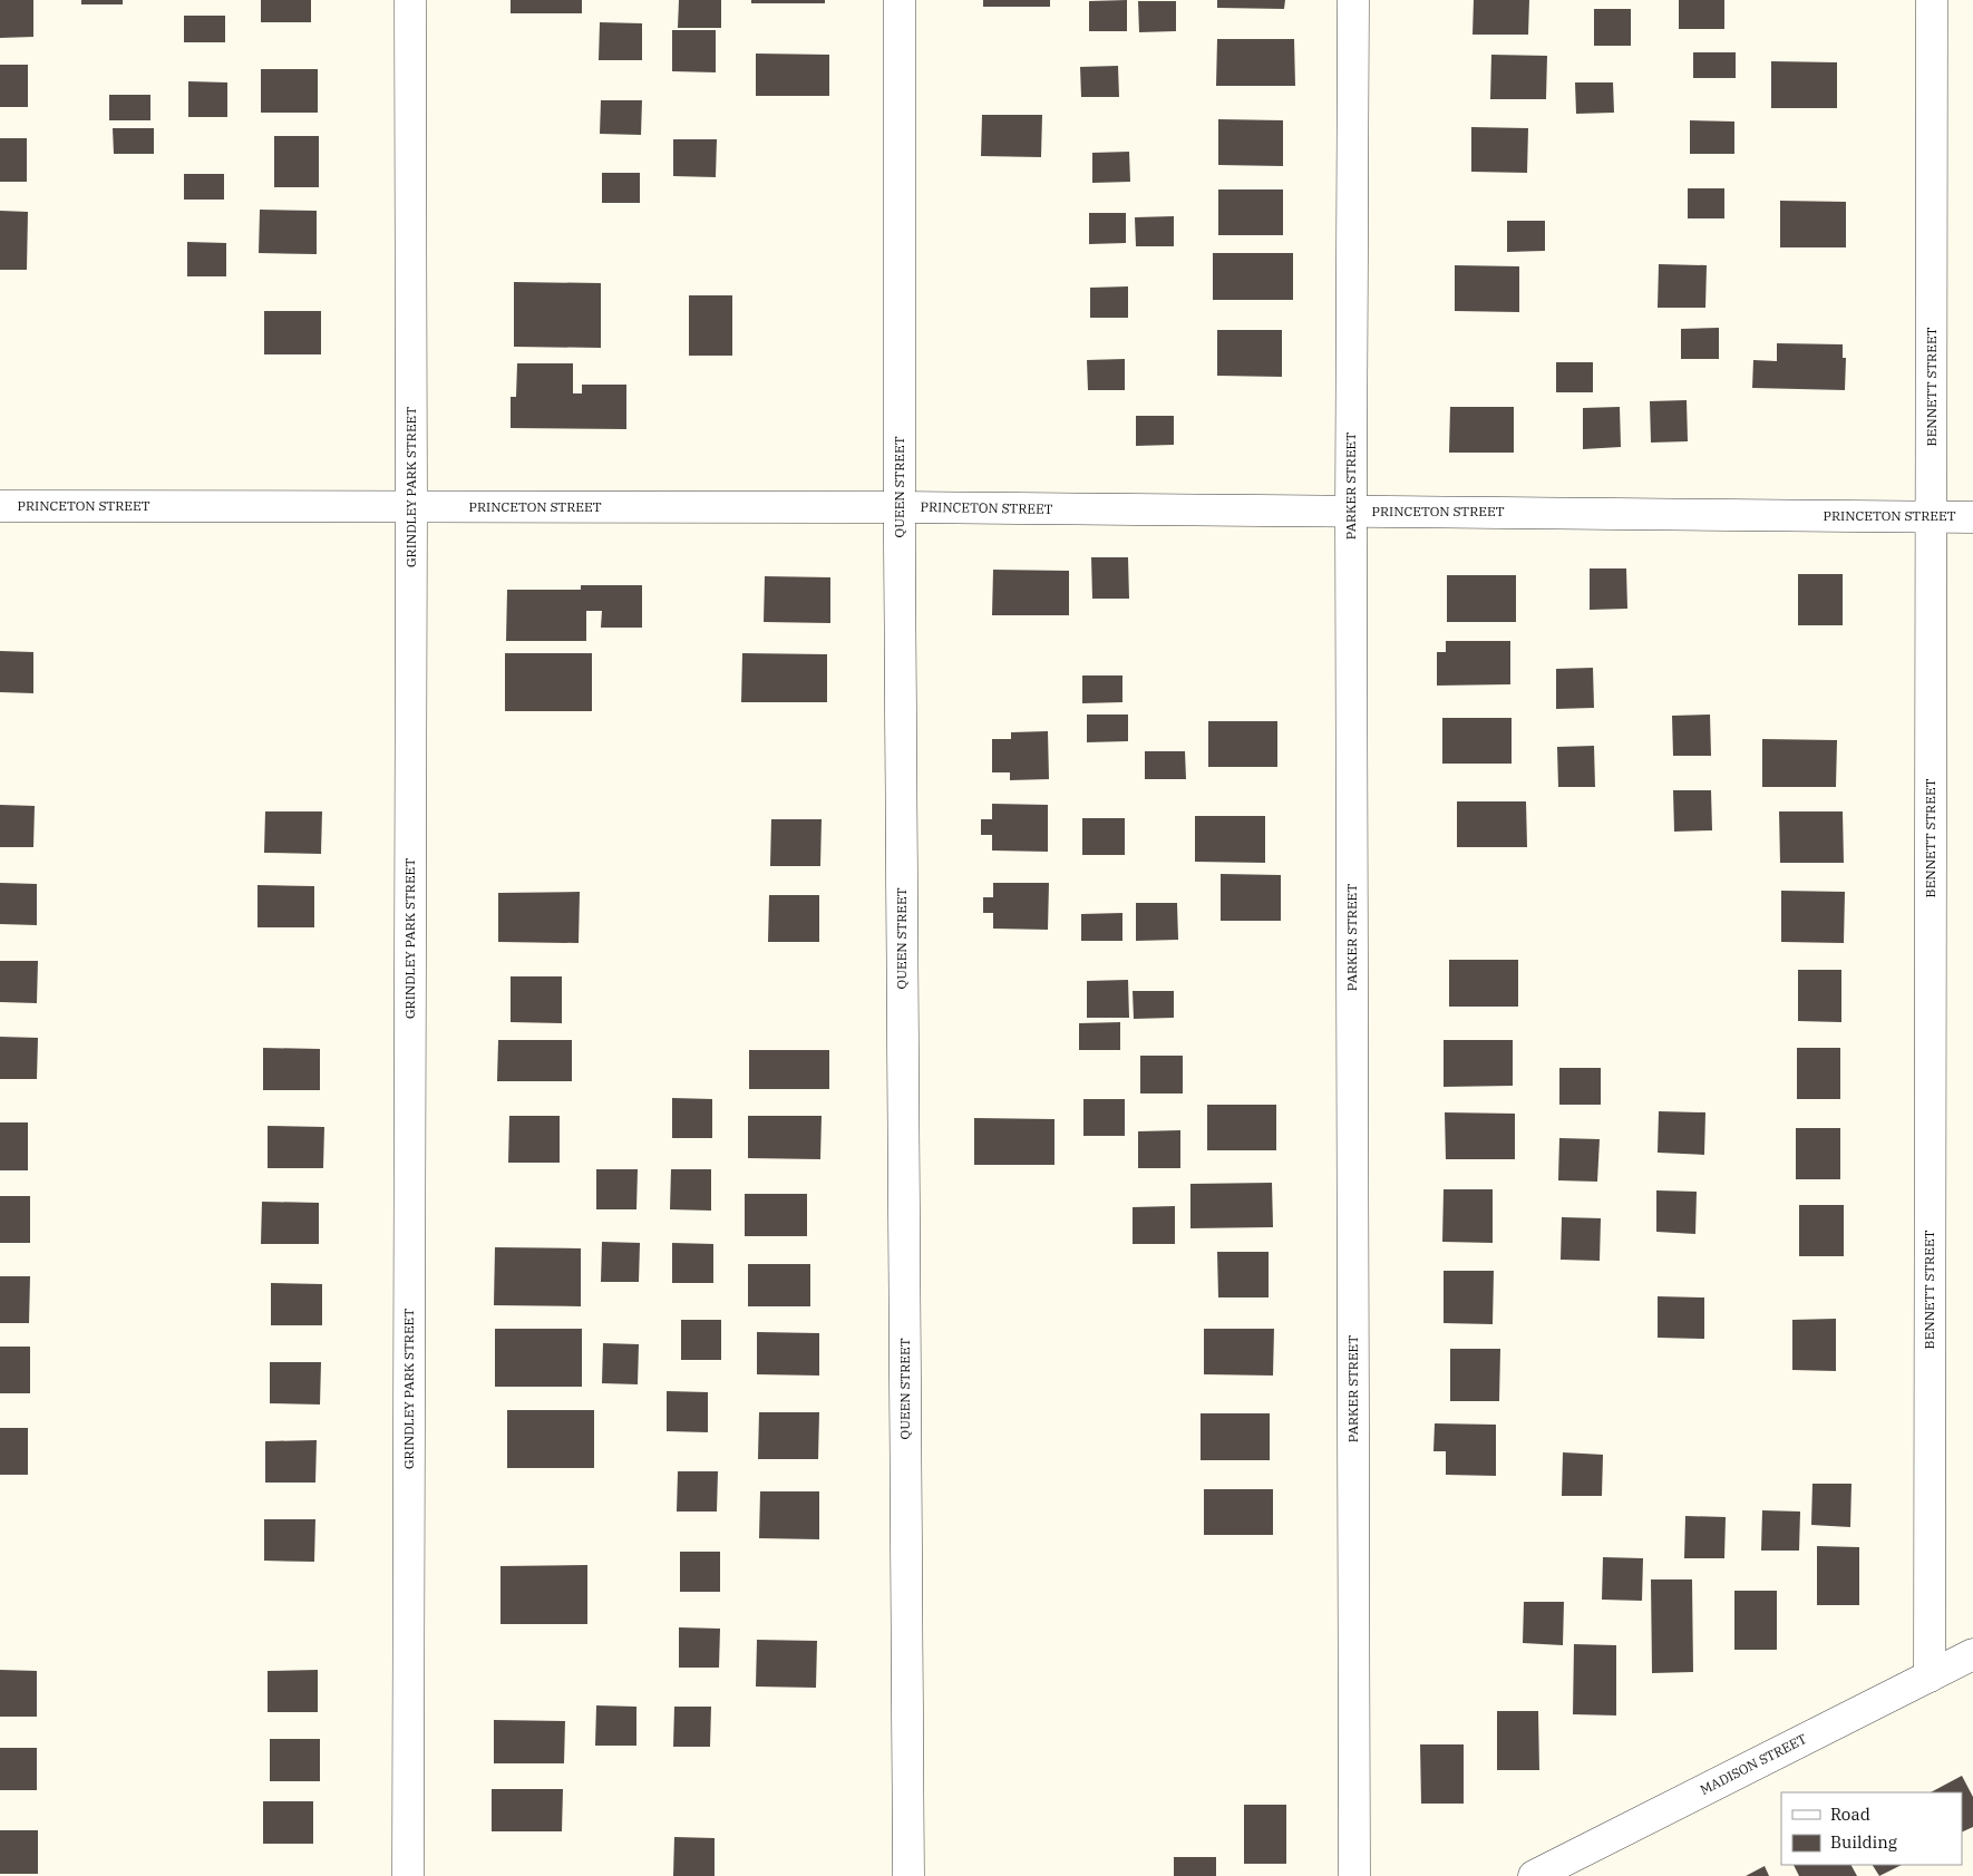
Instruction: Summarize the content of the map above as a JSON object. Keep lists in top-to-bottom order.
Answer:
{
  "streets": {
    "street": [
      "BENNETT STREET",
      "PARKER STREET",
      "GRINDLEY PARK STREET",
      "QUEEN STREET",
      "PRINCETON STREET",
      "MADISON STREET"
    ]
  },
  "crossings": [
    ["BENNETT STREET", "PRINCETON STREET"],
    ["BENNETT STREET", "MADISON STREET"],
    ["PARKER STREET", "PRINCETON STREET"],
    ["GRINDLEY PARK STREET", "PRINCETON STREET"],
    ["QUEEN STREET", "PRINCETON STREET"]
  ],
  "legend": ["Road", "Building"]
}
